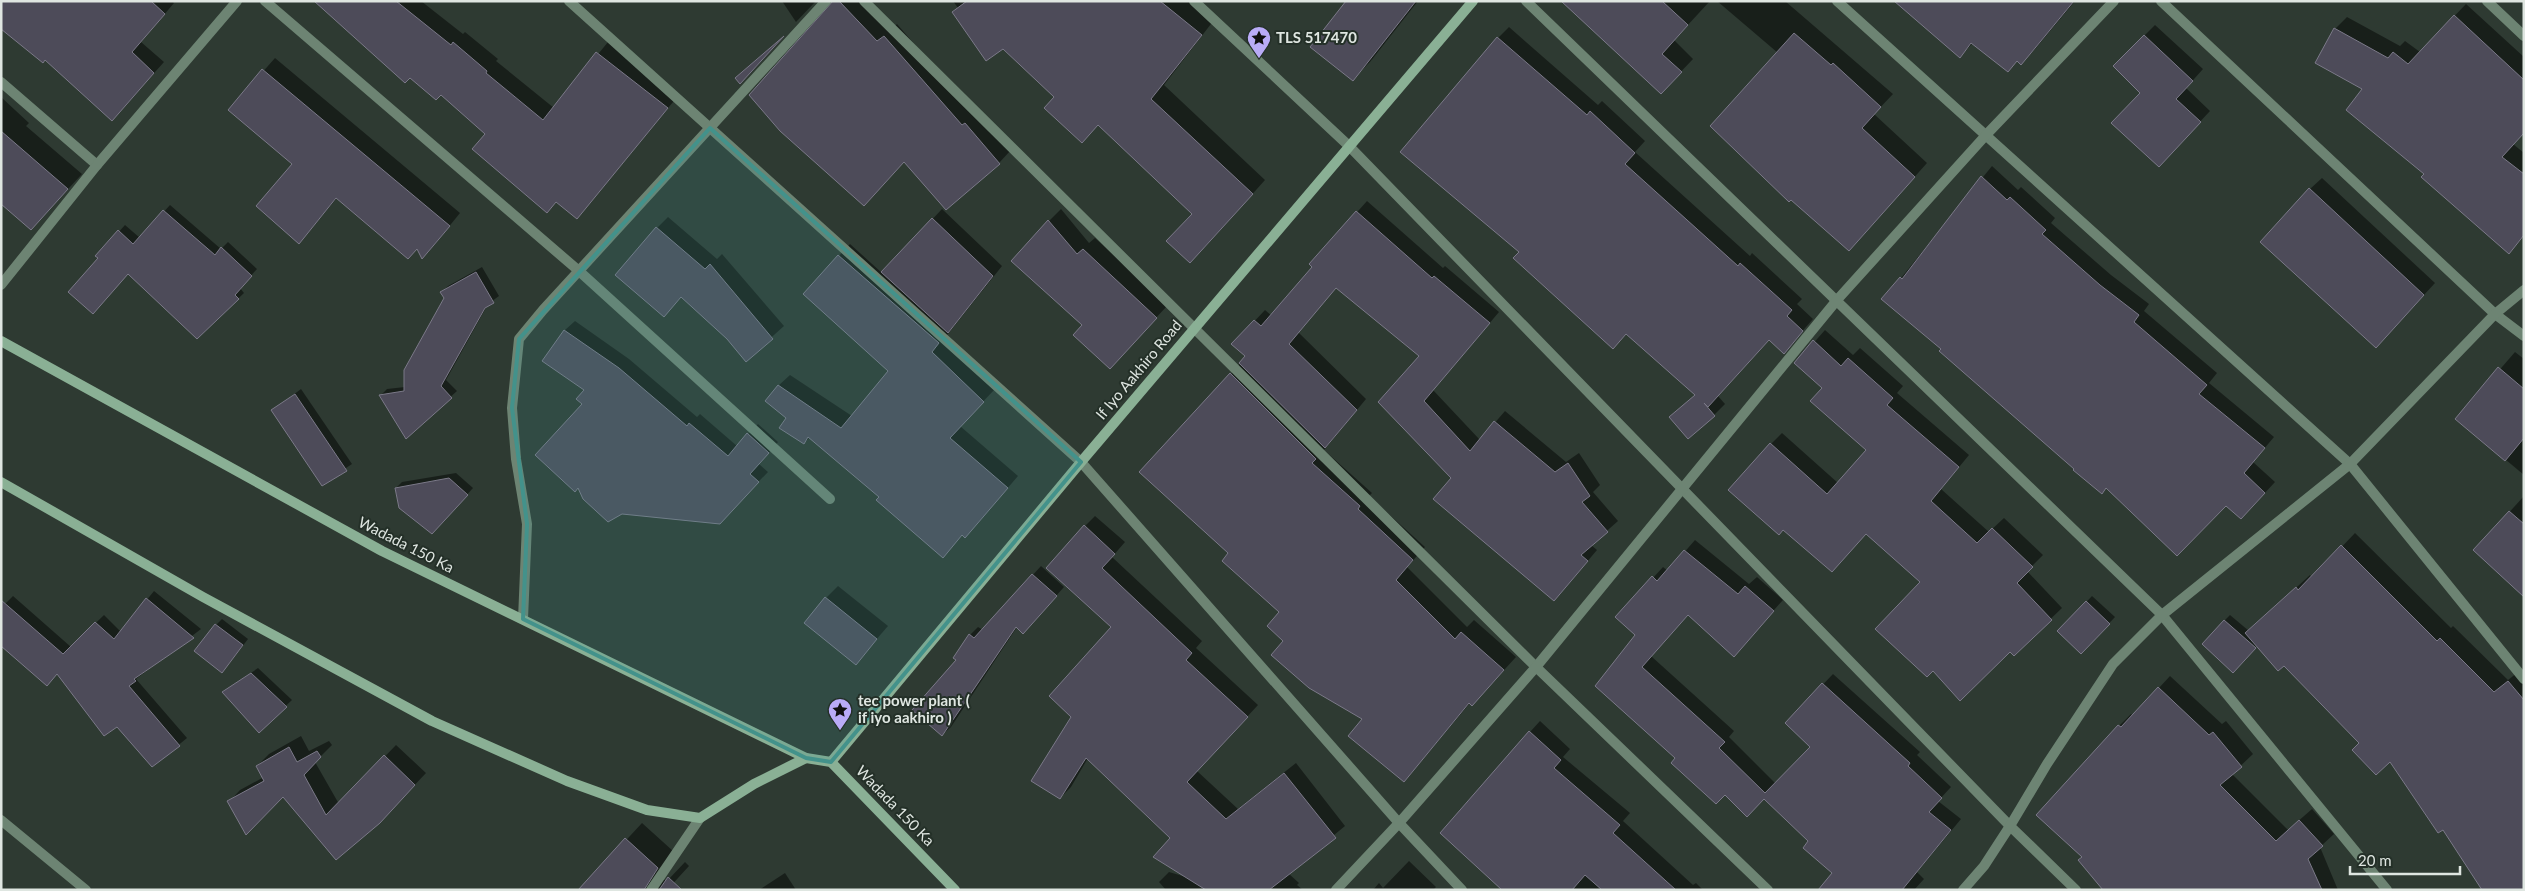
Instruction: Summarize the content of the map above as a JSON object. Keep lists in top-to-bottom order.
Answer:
{
  "streets": {
    "street": ["If Iyo Aakhiro Road", "Wadada 150 Ka"]
  },
  "crossings": [
    ["If Iyo Aakhiro Road", "Wadada 150 Ka"]
  ],
  "places": {
    "place": ["TLS 517470", "tec power plant ( if iyo aakhiro )"]
  },
  "scale_bar": "20 m"
}
